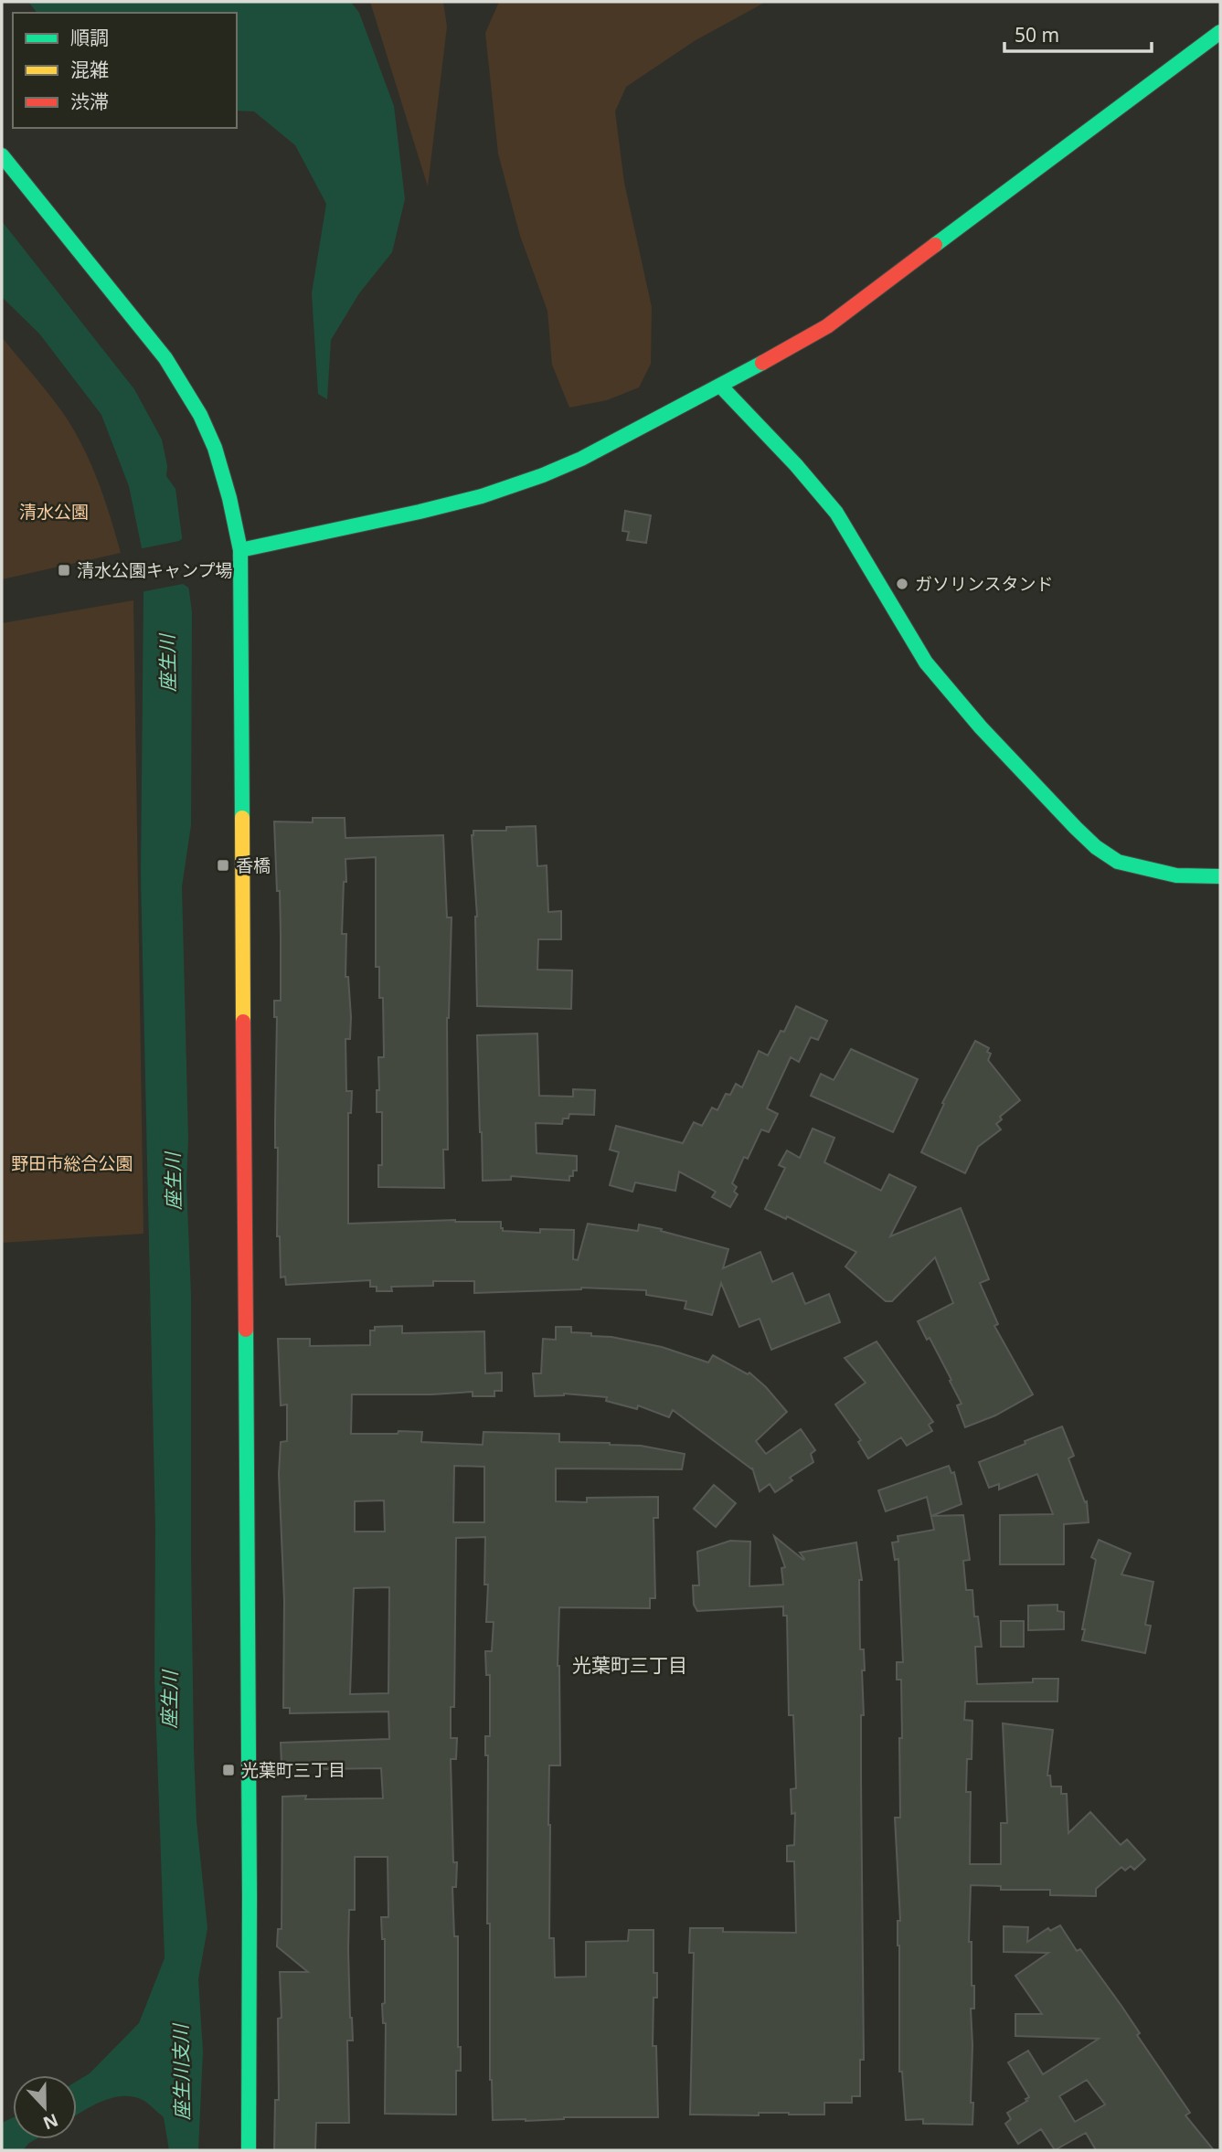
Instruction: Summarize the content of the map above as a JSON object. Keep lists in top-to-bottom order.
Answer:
{
  "districts": ["光葉町三丁目"],
  "water": ["座生川", "座生川支川"],
  "parks": ["清水公園", "野田市総合公園"],
  "places": {
    "transit": ["清水公園キャンプ場", "香橋", "光葉町三丁目"],
    "other": ["ガソリンスタンド"]
  },
  "legend": ["順調", "混雑", "渋滞"],
  "scale_bar": "50 m",
  "north": "bottom"
}
